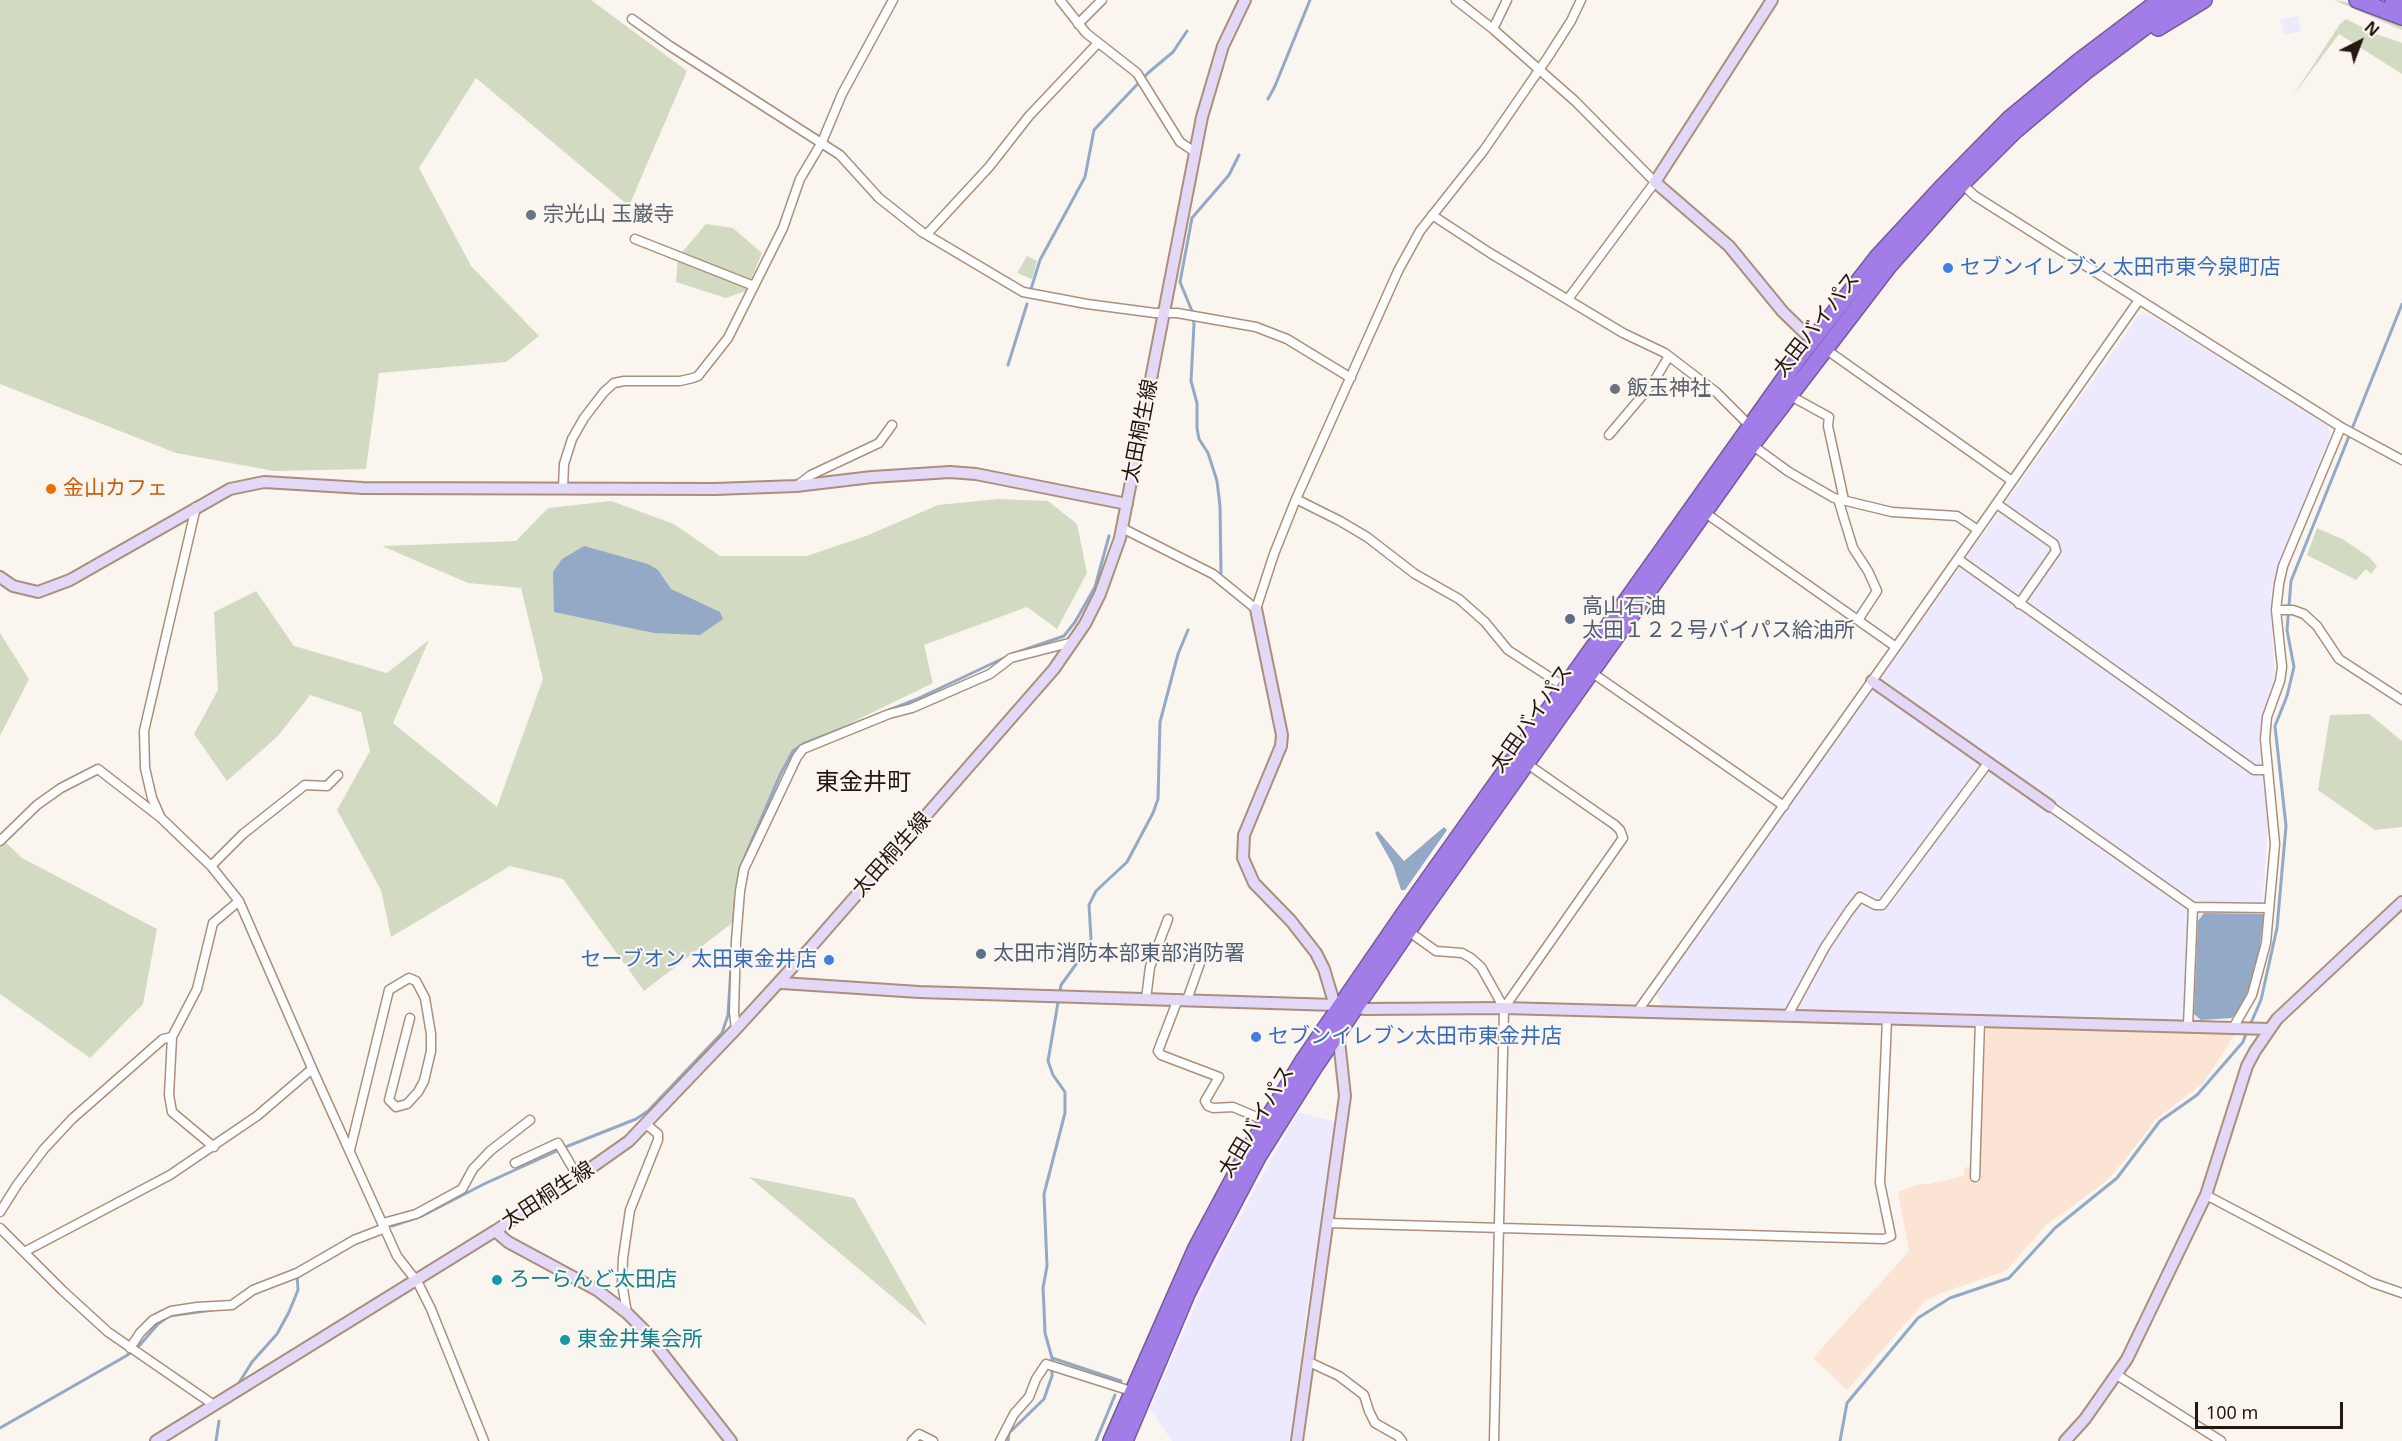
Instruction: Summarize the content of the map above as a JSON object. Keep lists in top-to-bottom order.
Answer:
{
  "streets": {
    "highway": ["太田バイパス"],
    "street": ["太田桐生線"]
  },
  "districts": ["東金井町"],
  "places": [
    "宗光山 玉巌寺",
    "セブンイレブン 太田市東今泉町店",
    "飯玉神社",
    "金山カフェ",
    "高山石油 太田１２２号バイパス給油所",
    "太田市消防本部東部消防署",
    "セーブオン 太田東金井店",
    "セブンイレブン太田市東金井店",
    "ろーらんど太田店",
    "東金井集会所"
  ],
  "scale_bar": "100 m",
  "north": "top right"
}
